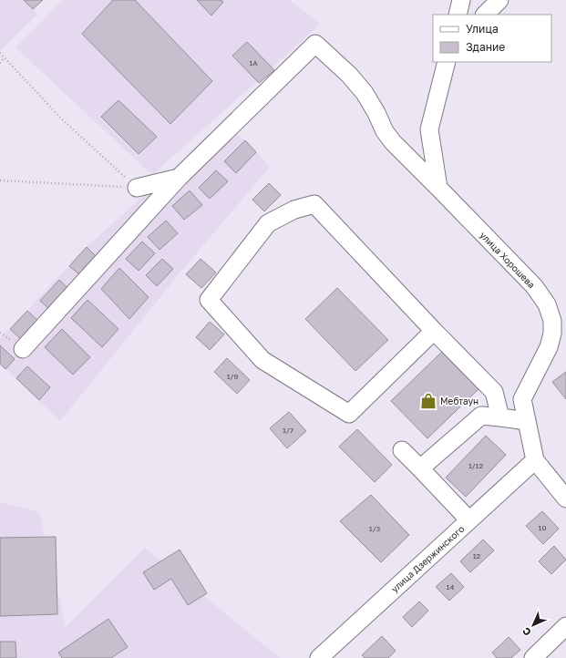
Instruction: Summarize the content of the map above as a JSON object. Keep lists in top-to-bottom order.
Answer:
{
  "streets": {
    "street": ["улица Хорошева", "улица Дзержинского"]
  },
  "crossings": [
    ["улица Хорошева", "улица Дзержинского"]
  ],
  "places": {
    "shop": ["Мебтаун"]
  },
  "house_numbers": [
    "1А",
    "1/9",
    "1/7",
    "1/12",
    "10",
    "1/3",
    "12",
    "14"
  ],
  "legend": ["Улица", "Здание"],
  "north": "bottom left"
}
